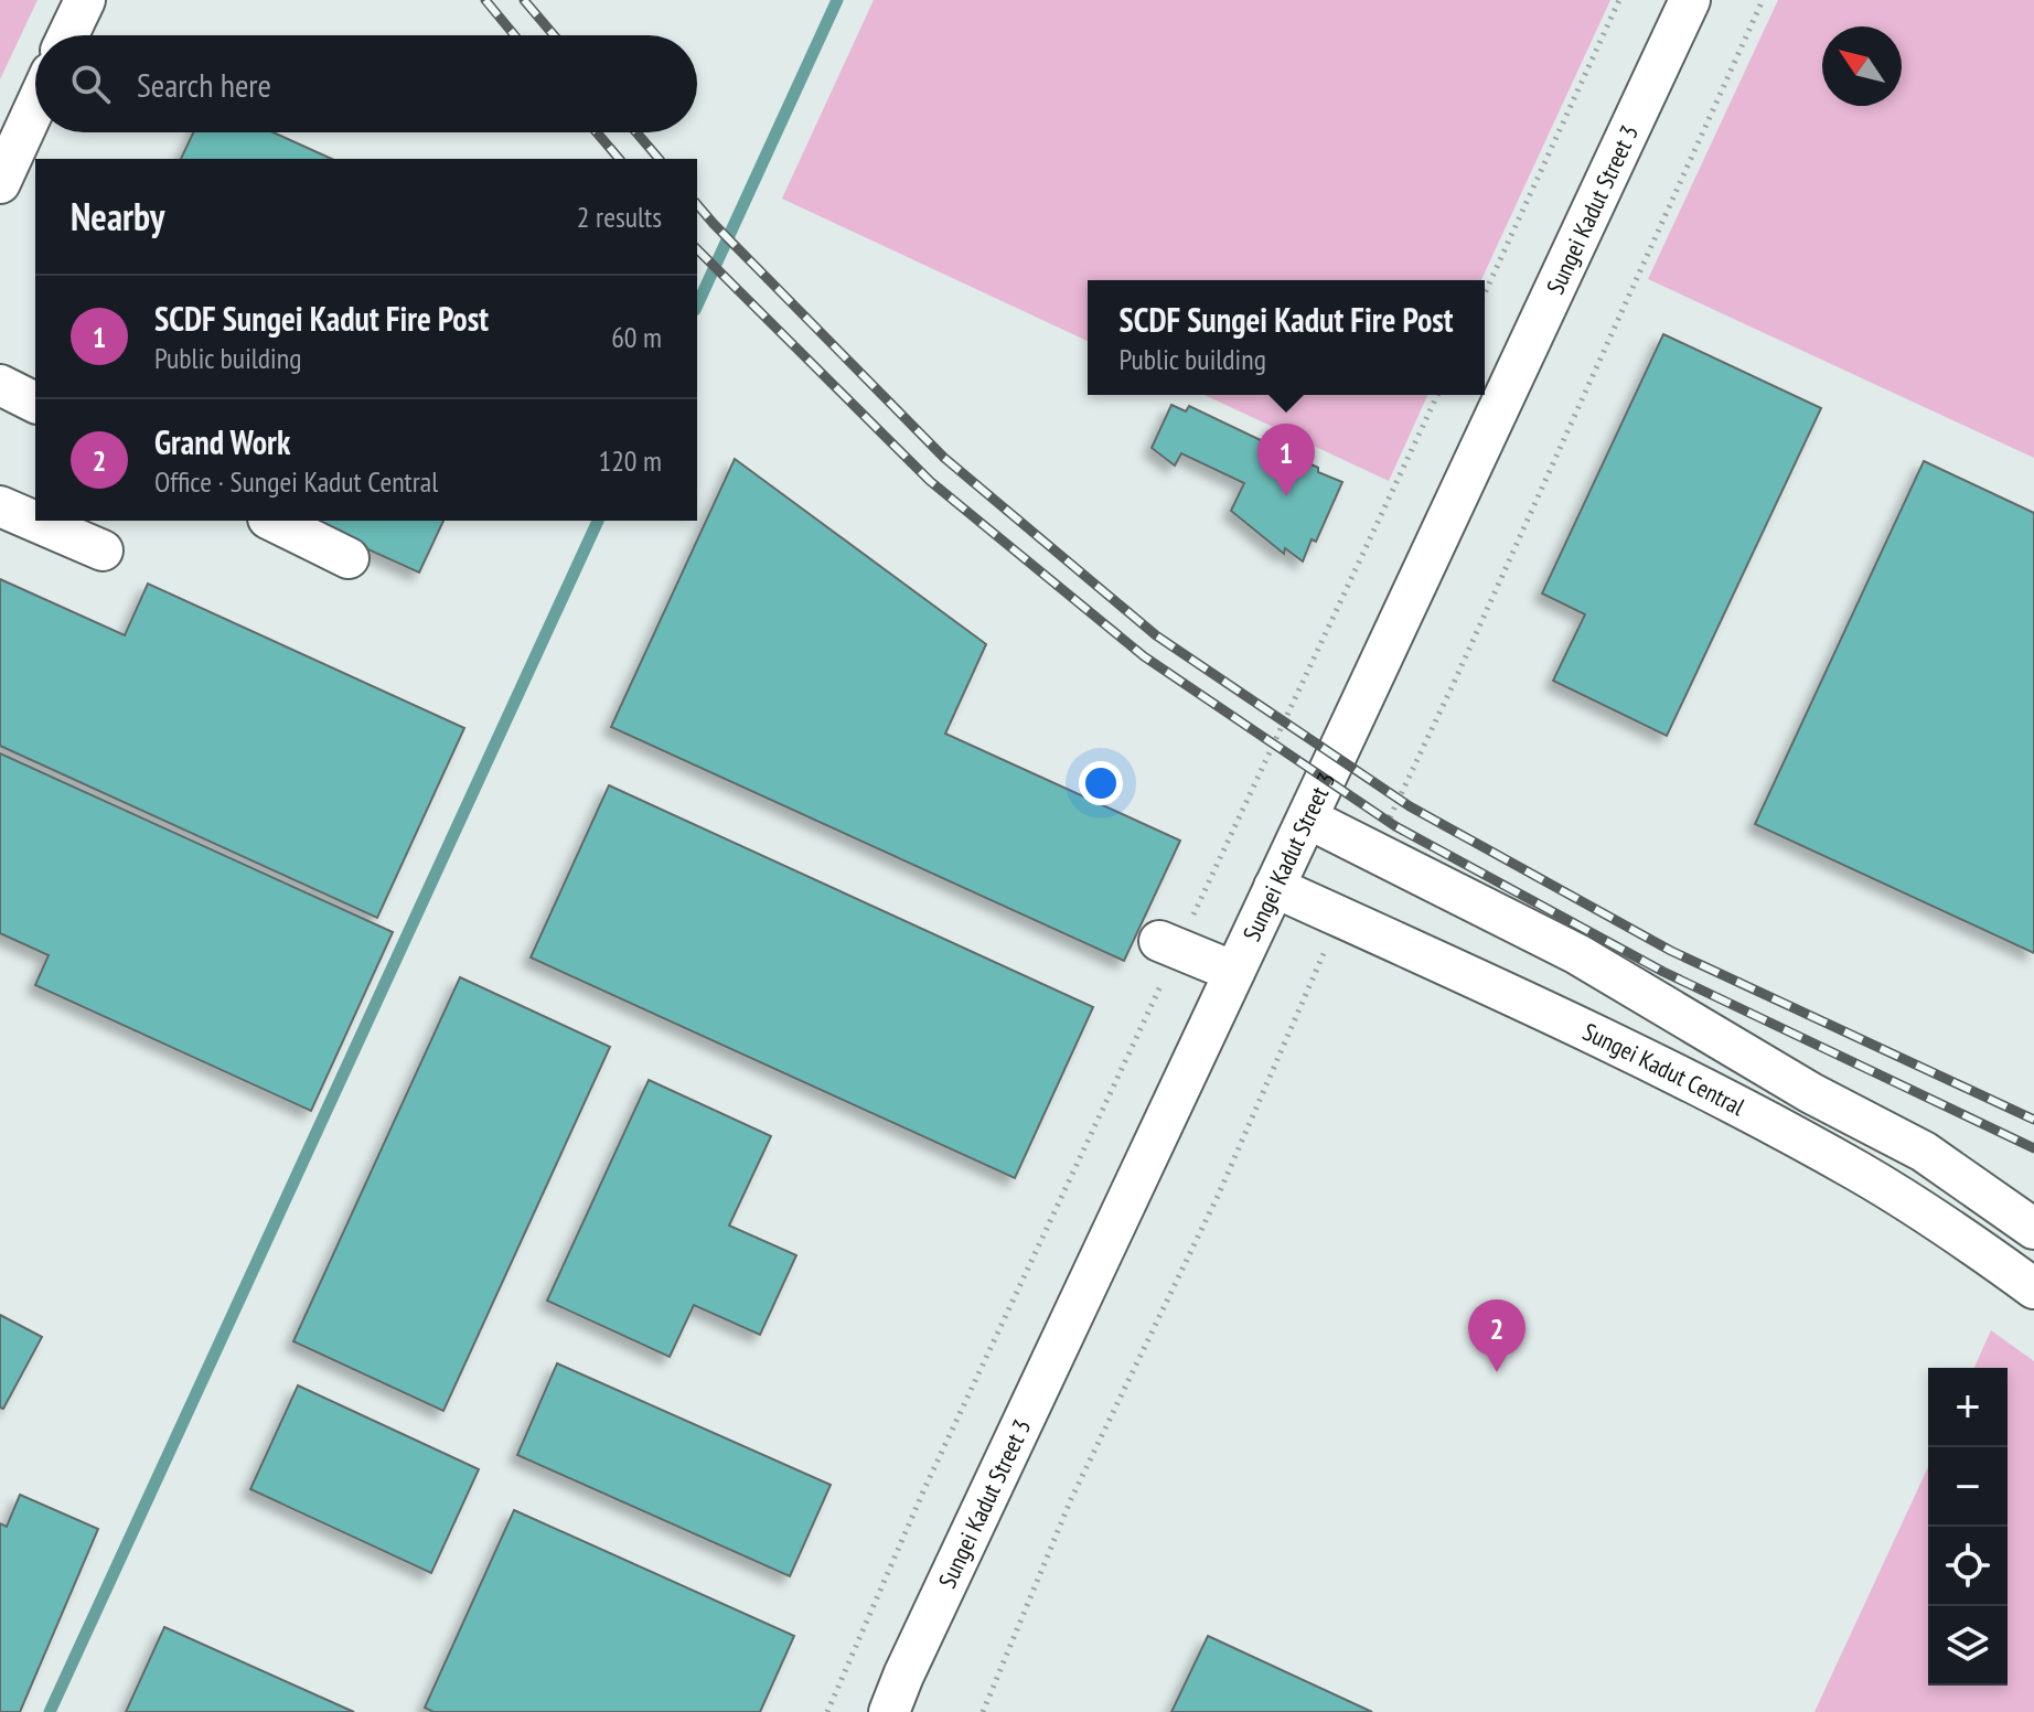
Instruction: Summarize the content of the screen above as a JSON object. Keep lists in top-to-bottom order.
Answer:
{
  "streets": {
    "street": ["Sungei Kadut Street 3", "Sungei Kadut Central"]
  },
  "crossings": [
    ["Sungei Kadut Street 3", "Sungei Kadut Central"]
  ],
  "north": "top left",
  "page": {
    "search": "Search here",
    "heading": ["Nearby", "2 results"],
    "list": [
      {
        "mark": "1",
        "name": "SCDF Sungei Kadut Fire Post",
        "note": "Public building",
        "value": "60 m"
      },
      {
        "mark": "2",
        "name": "Grand Work",
        "note": "Office · Sungei Kadut Central",
        "value": "120 m"
      }
    ],
    "popup": ["SCDF Sungei Kadut Fire Post", "Public building"],
    "pins": ["1", "2"],
    "map_buttons": ["+", "−"]
  }
}
